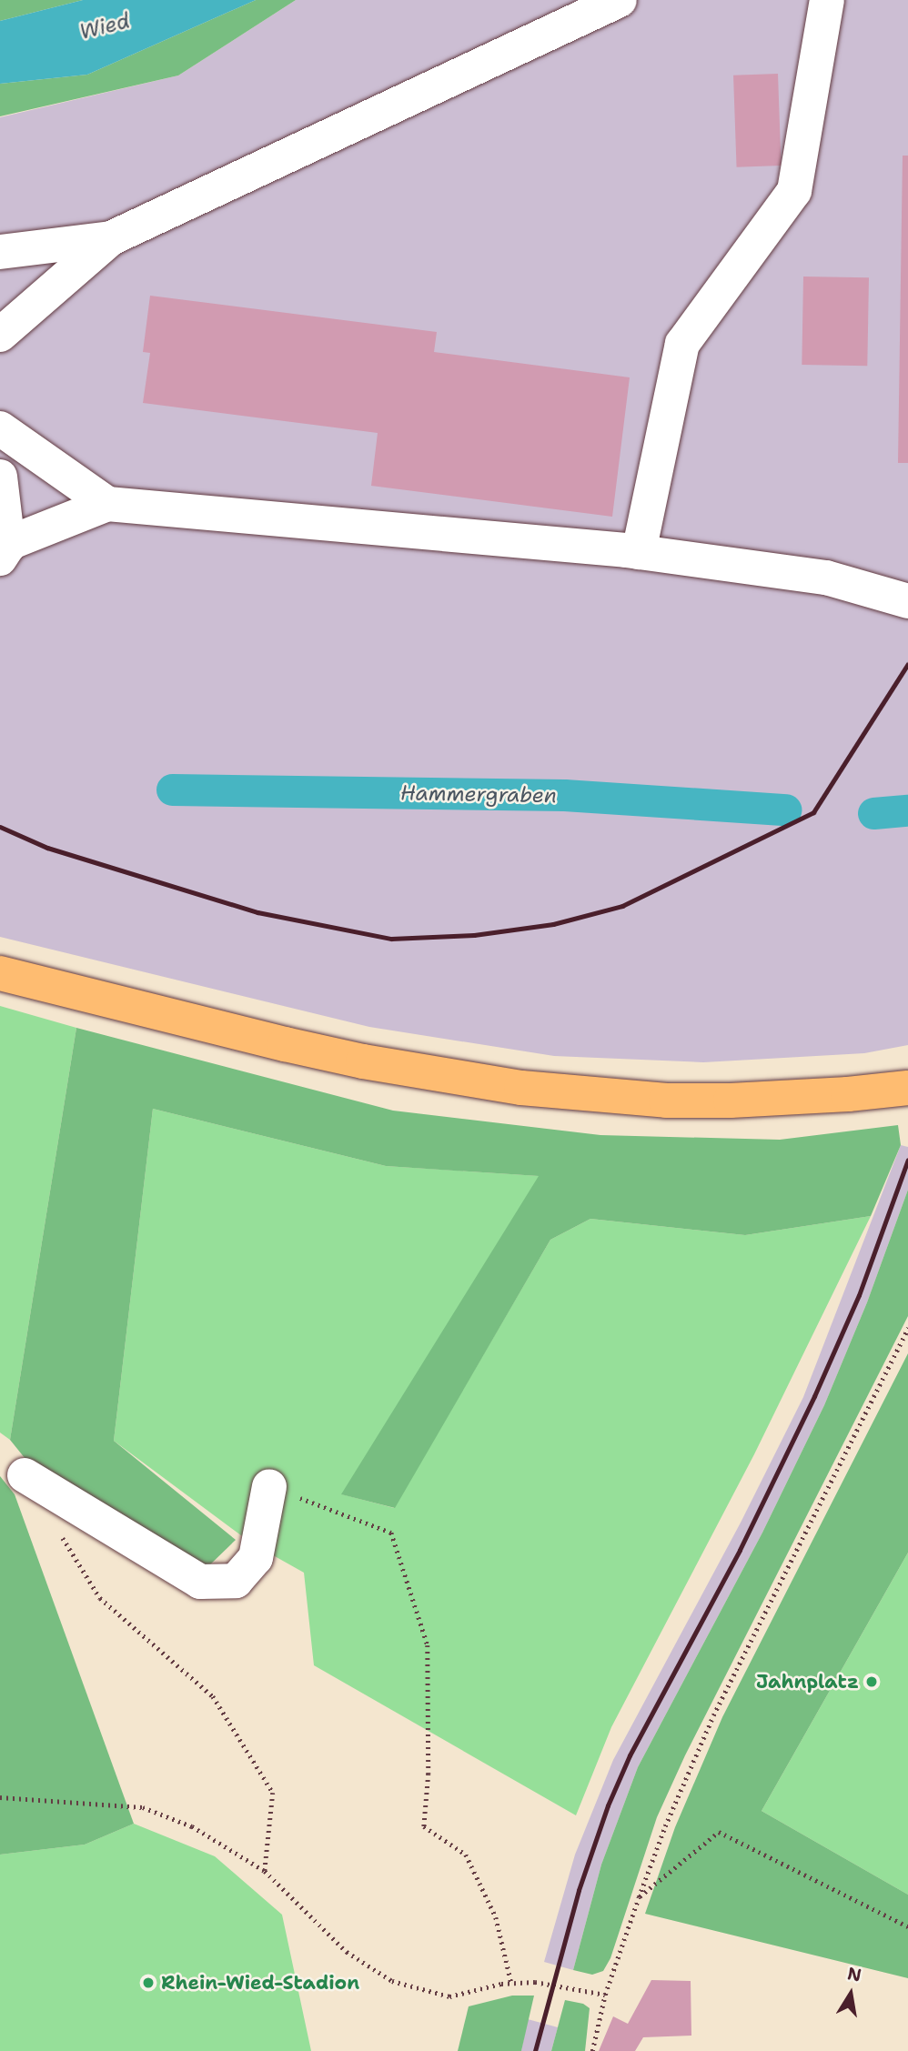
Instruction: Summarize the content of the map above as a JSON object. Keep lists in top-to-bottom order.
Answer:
{
  "water": ["Wied", "Hammergraben"],
  "places": ["Jahnplatz", "Rhein-Wied-Stadion"],
  "north": "top"
}
